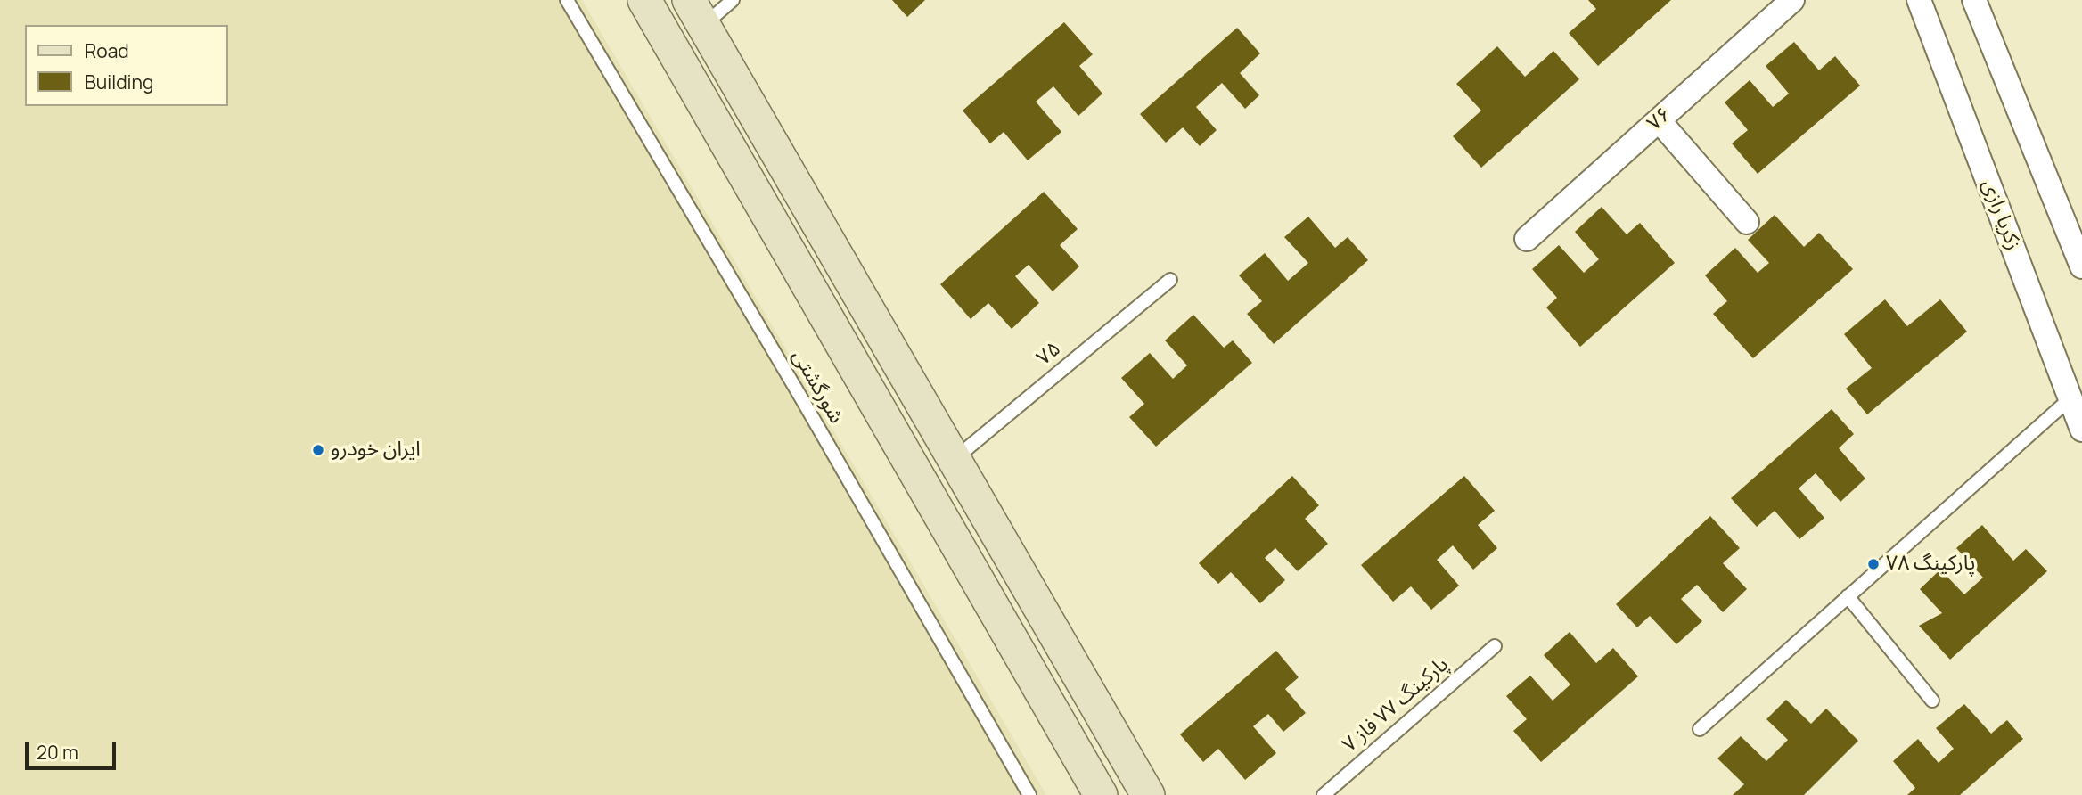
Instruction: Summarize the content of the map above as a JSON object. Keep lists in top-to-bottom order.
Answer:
{
  "streets": {
    "street": ["۷۶", "زکریا رازی"],
    "lane": ["۷۵", "شورگشتی", "پارکینگ ۷۷ فاز ۷"]
  },
  "places": ["ایران خودرو", "پارکینگ ۷۸"],
  "legend": ["Road", "Building"],
  "scale_bar": "20 m"
}
